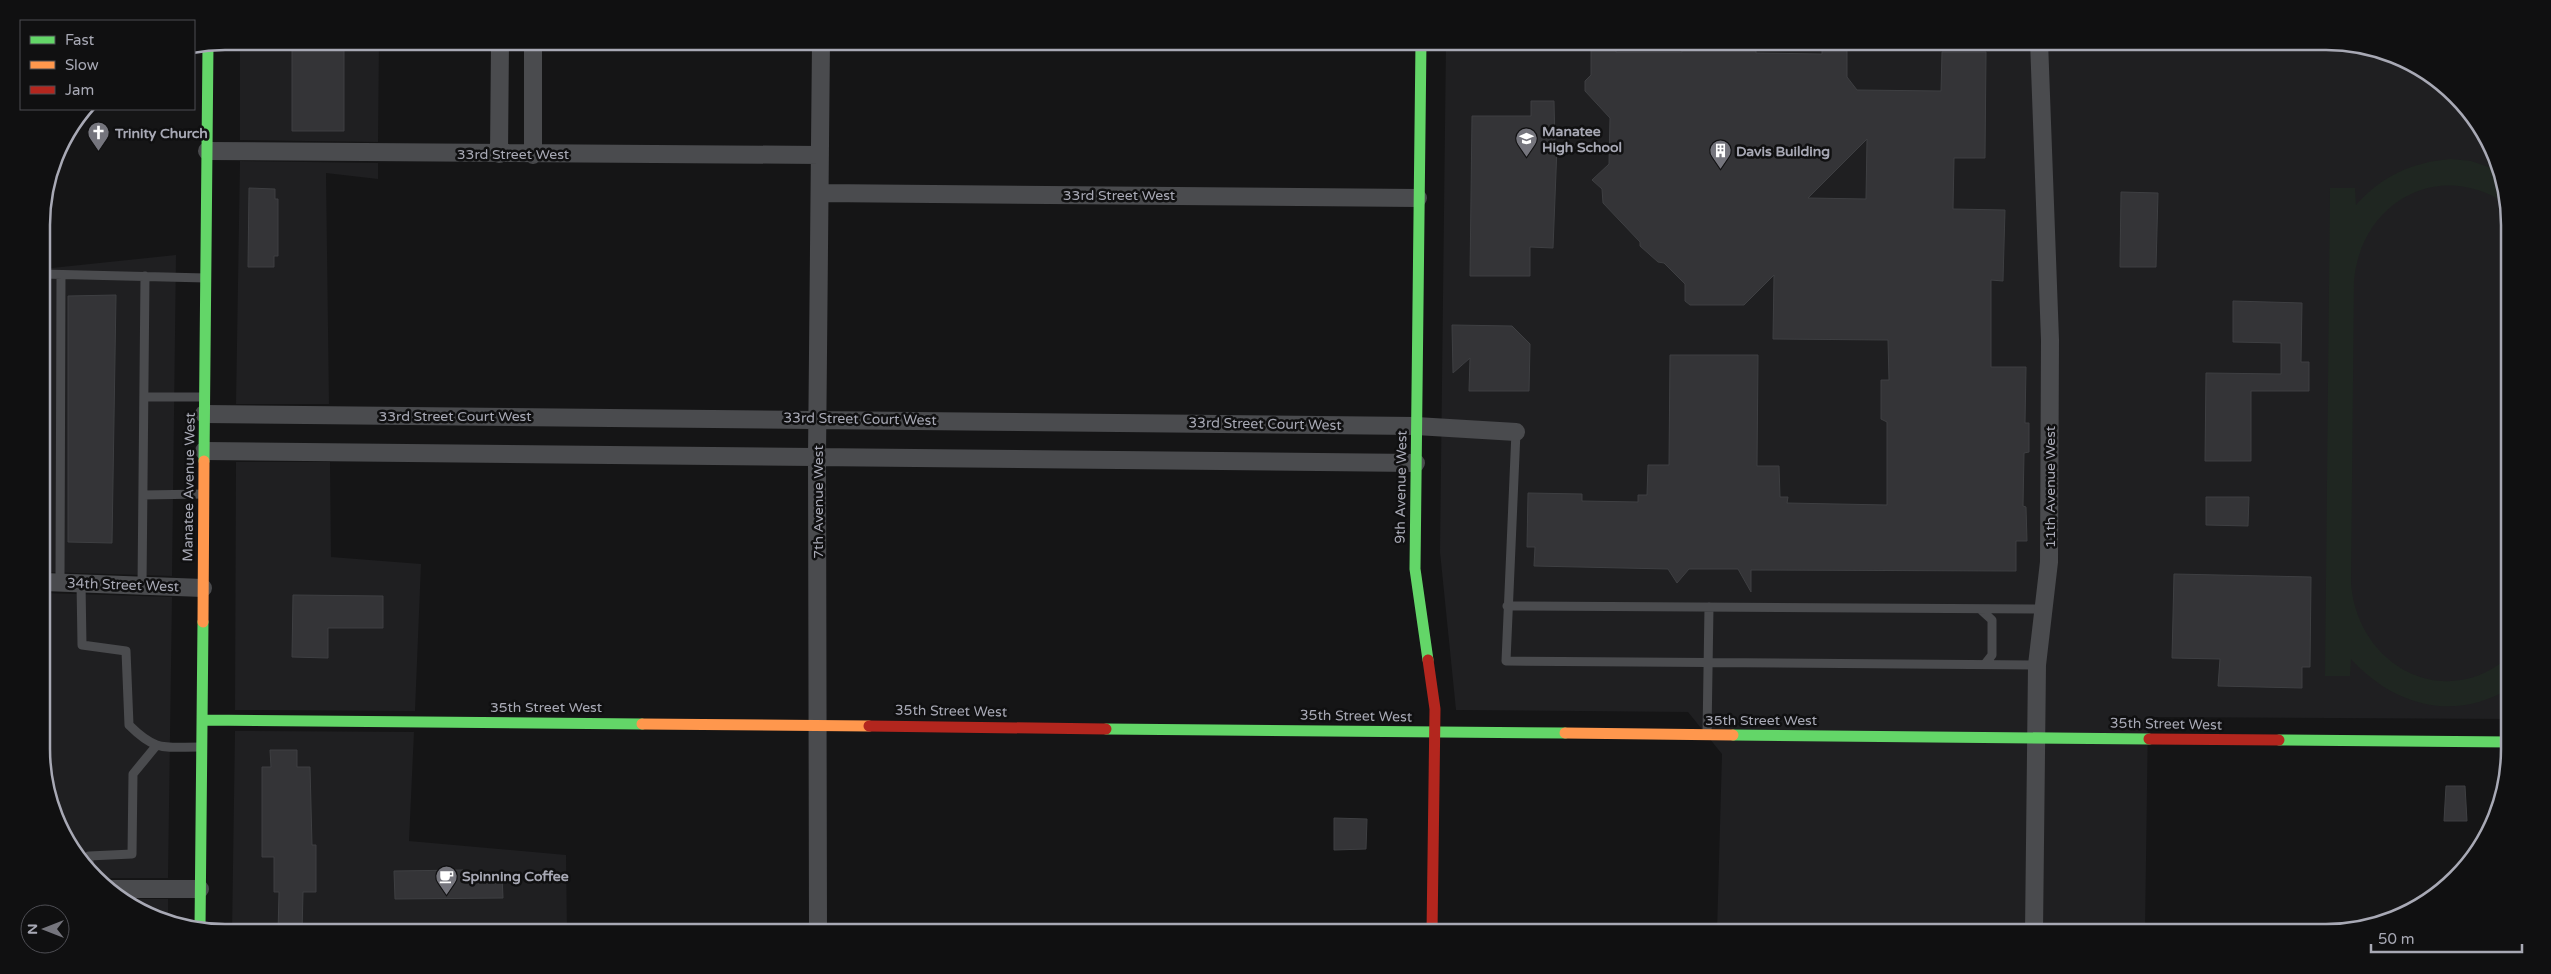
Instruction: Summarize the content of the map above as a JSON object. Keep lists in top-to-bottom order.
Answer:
{
  "streets": {
    "street": [
      "33rd Street West",
      "33rd Street Court West",
      "Manatee Avenue West",
      "9th Avenue West",
      "11th Avenue West",
      "7th Avenue West",
      "34th Street West",
      "35th Street West"
    ]
  },
  "crossings": [
    ["33rd Street West", "Manatee Avenue West"],
    ["33rd Street West", "9th Avenue West"],
    ["33rd Street West", "7th Avenue West"],
    ["33rd Street Court West", "Manatee Avenue West"],
    ["33rd Street Court West", "9th Avenue West"],
    ["33rd Street Court West", "7th Avenue West"],
    ["Manatee Avenue West", "34th Street West"],
    ["Manatee Avenue West", "35th Street West"],
    ["9th Avenue West", "35th Street West"],
    ["11th Avenue West", "35th Street West"],
    ["7th Avenue West", "35th Street West"]
  ],
  "places": {
    "church": ["Trinity Church"],
    "school or university": ["Manatee High School"],
    "building": ["Davis Building"],
    "cafe": ["Spinning Coffee"]
  },
  "legend": ["Fast", "Slow", "Jam"],
  "scale_bar": "50 m",
  "north": "left"
}
